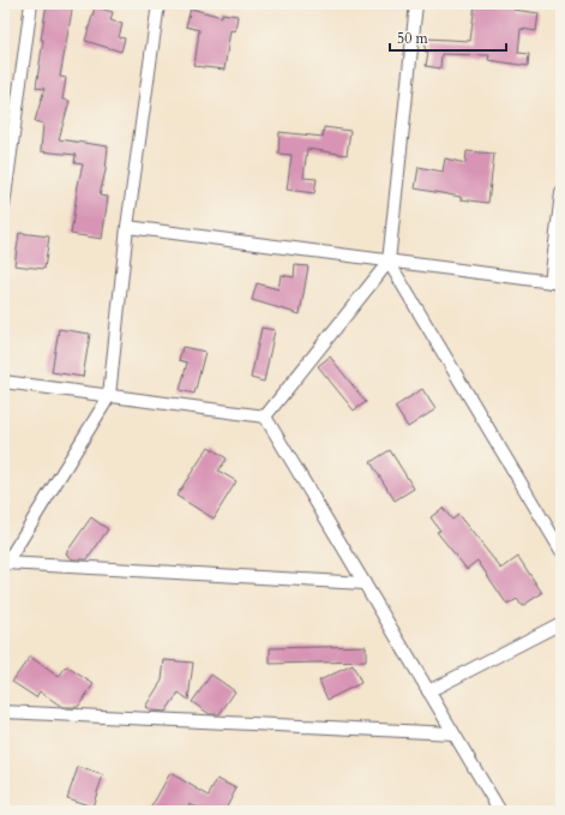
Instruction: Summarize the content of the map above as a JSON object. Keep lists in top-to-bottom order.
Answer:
{
  "scale_bar": "50 m"
}
